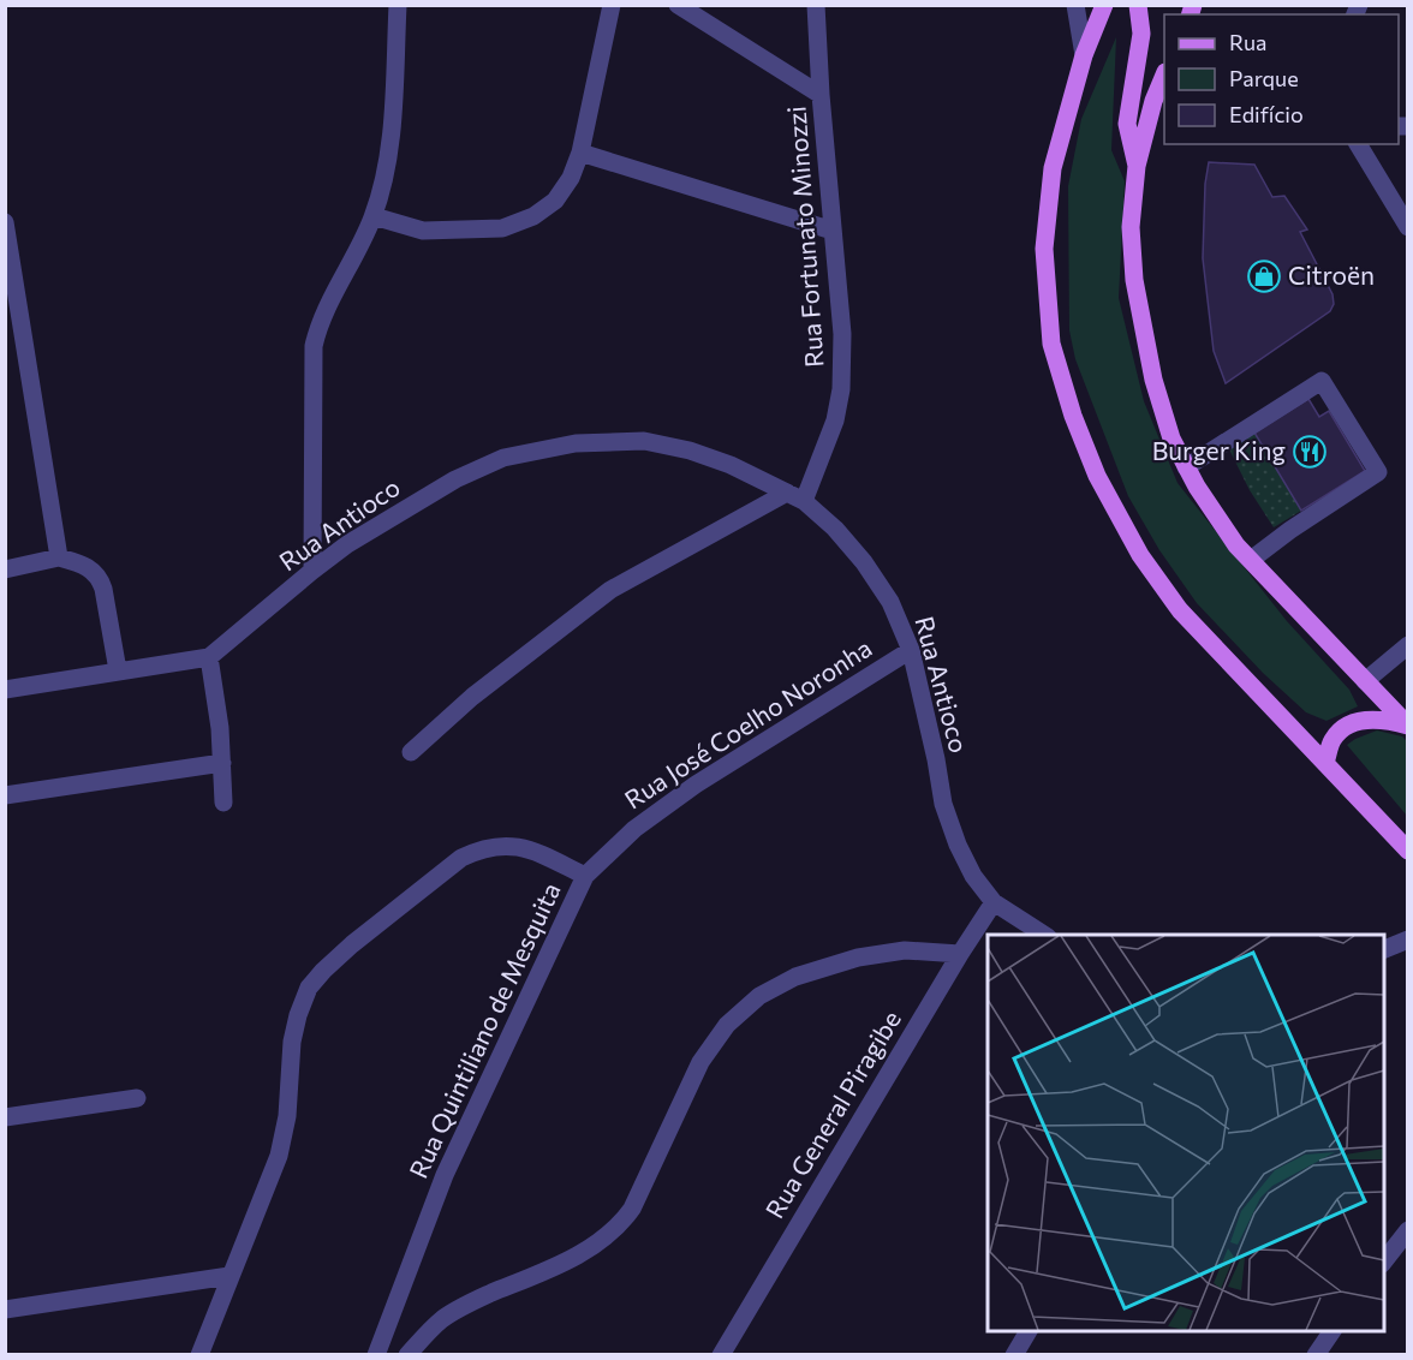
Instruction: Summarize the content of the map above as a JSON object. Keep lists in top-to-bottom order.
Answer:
{
  "streets": {
    "street": [
      "Rua Fortunato Minozzi",
      "Rua Antioco",
      "Rua José Coelho Noronha",
      "Rua Quintiliano de Mesquita",
      "Rua General Piragibe"
    ]
  },
  "crossings": [
    ["Rua Fortunato Minozzi", "Rua Antioco"],
    ["Rua Antioco", "Rua José Coelho Noronha"],
    ["Rua Antioco", "Rua General Piragibe"],
    ["Rua José Coelho Noronha", "Rua Quintiliano de Mesquita"]
  ],
  "places": {
    "shop": ["Citroën"],
    "restaurant": ["Burger King"]
  },
  "legend": ["Rua", "Parque", "Edifício"]
}
